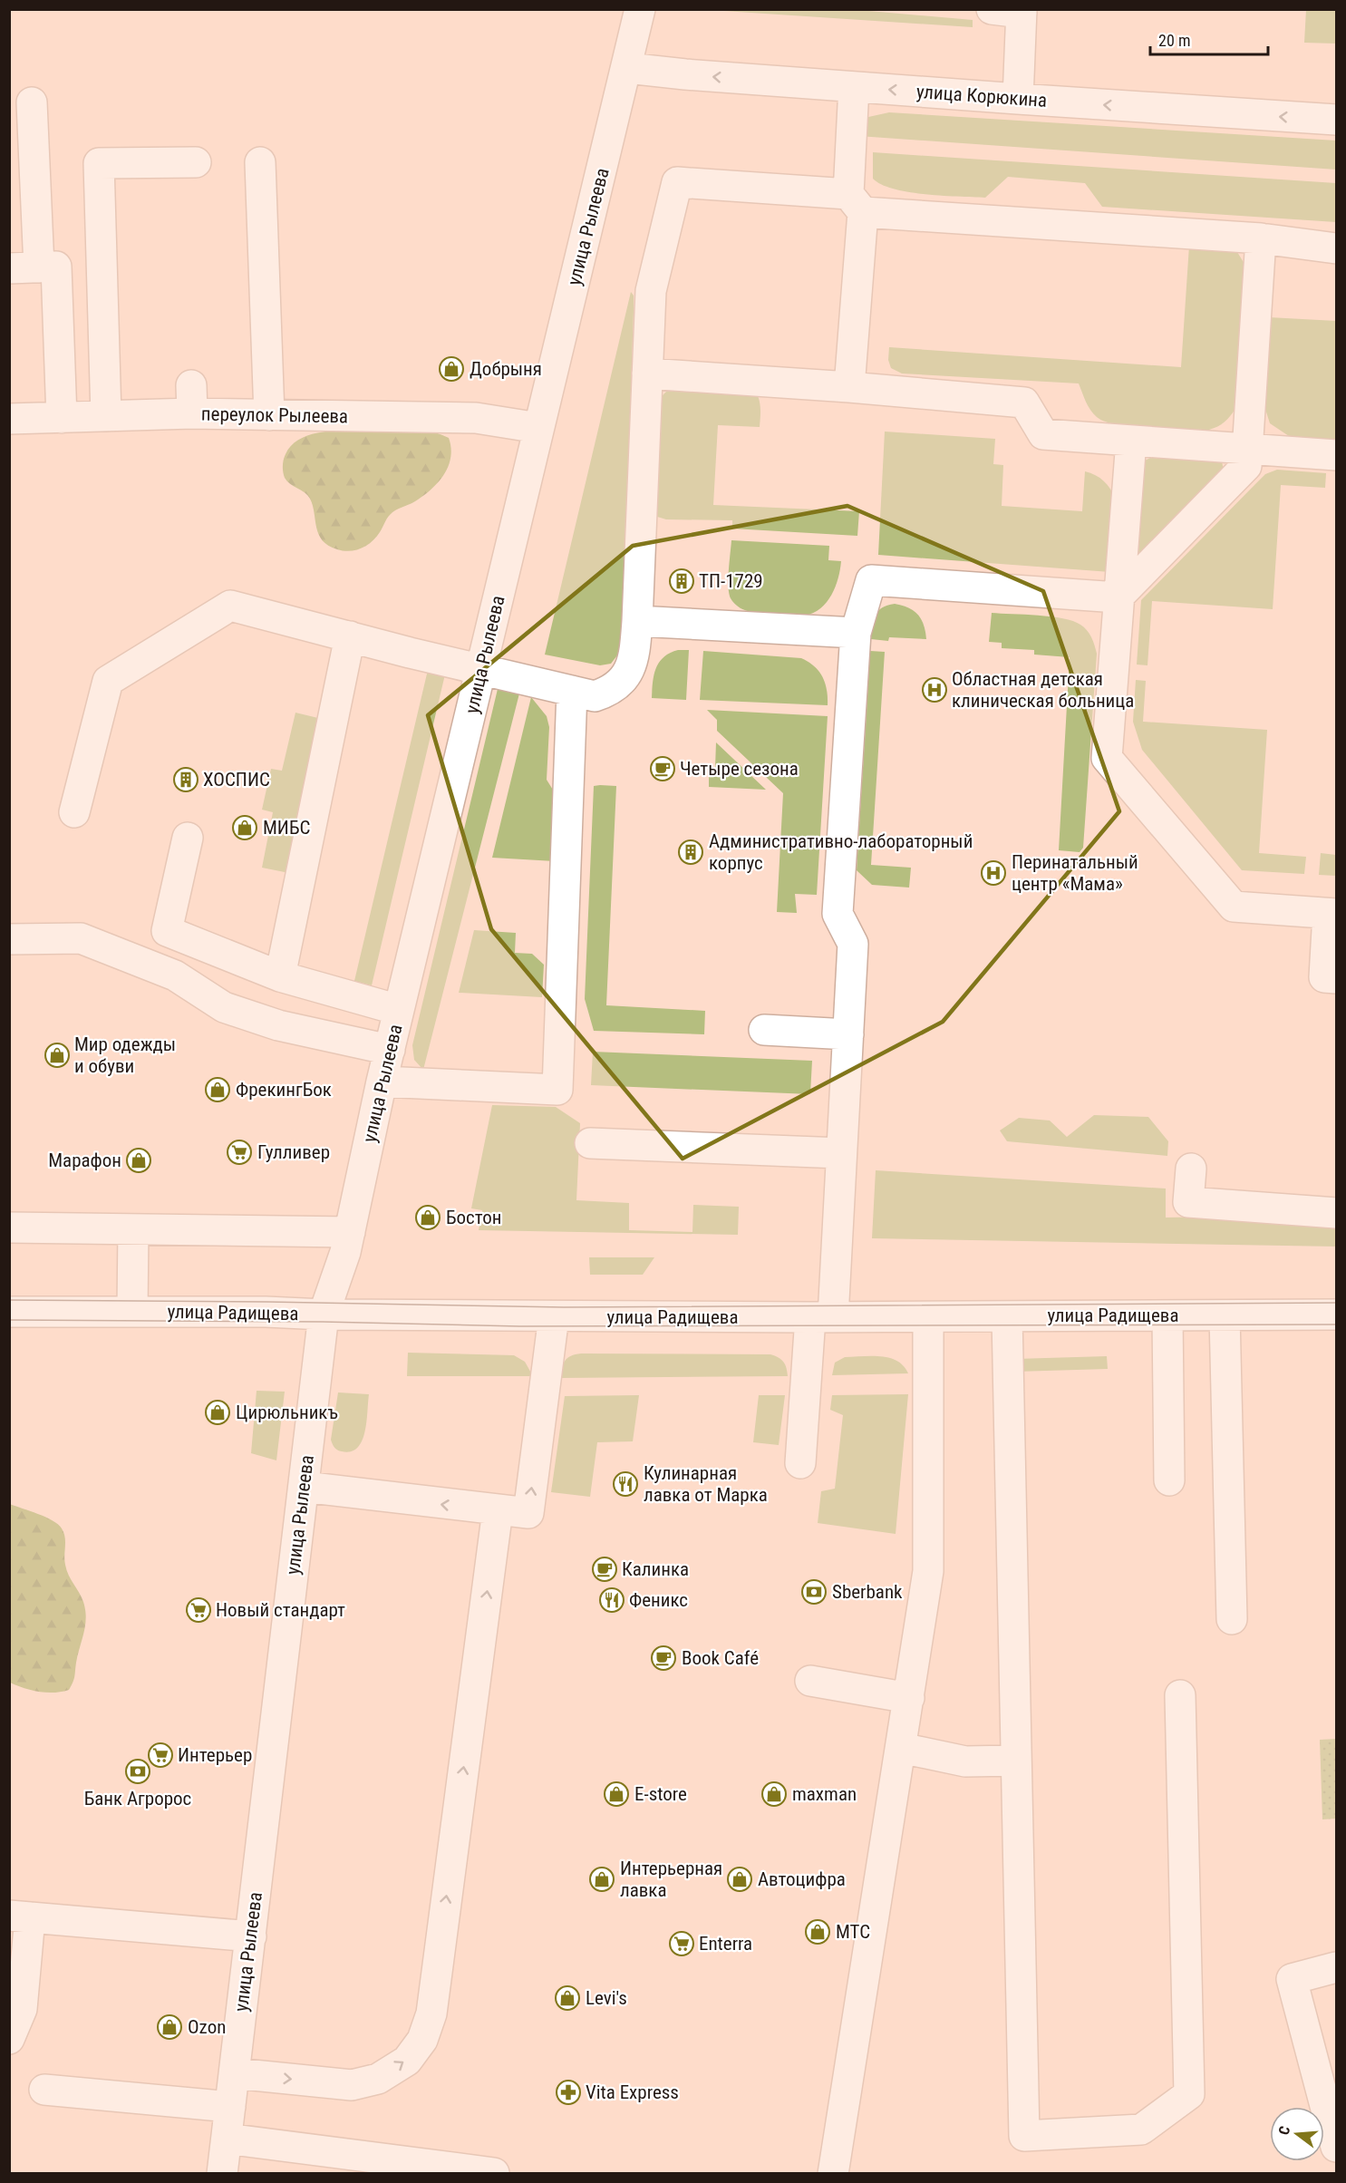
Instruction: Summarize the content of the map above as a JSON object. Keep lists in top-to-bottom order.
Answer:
{
  "streets": {
    "street": [
      "улица Корюкина",
      "улица Рылеева",
      "переулок Рылеева",
      "улица Радищева"
    ]
  },
  "crossings": [
    ["улица Корюкина", "улица Рылеева"],
    ["улица Рылеева", "переулок Рылеева"],
    ["улица Рылеева", "улица Радищева"]
  ],
  "places": {
    "shop": [
      "Добрыня",
      "МИБС",
      "Мир одежды и обуви",
      "ФрекингБок",
      "Марафон",
      "Бостон",
      "Цирюльникъ",
      "E-store",
      "maxman",
      "Интерьерная лавка",
      "Автоцифра",
      "МТС",
      "Levi's",
      "Ozon"
    ],
    "building": ["ТП-1729", "ХОСПИС", "Административно-лабораторный корпус"],
    "hospital": ["Областная детская клиническая больница", "Перинатальный центр «Мама»"],
    "cafe": ["Четыре сезона", "Калинка", "Book Café"],
    "supermarket": [
      "Гулливер",
      "Новый стандарт",
      "Интерьер",
      "Enterra"
    ],
    "restaurant": ["Кулинарная лавка от Марка", "Феникс"],
    "bank": ["Sberbank", "Банк Агророс"],
    "pharmacy": ["Vita Express"]
  },
  "scale_bar": "20 m",
  "north": "left"
}
